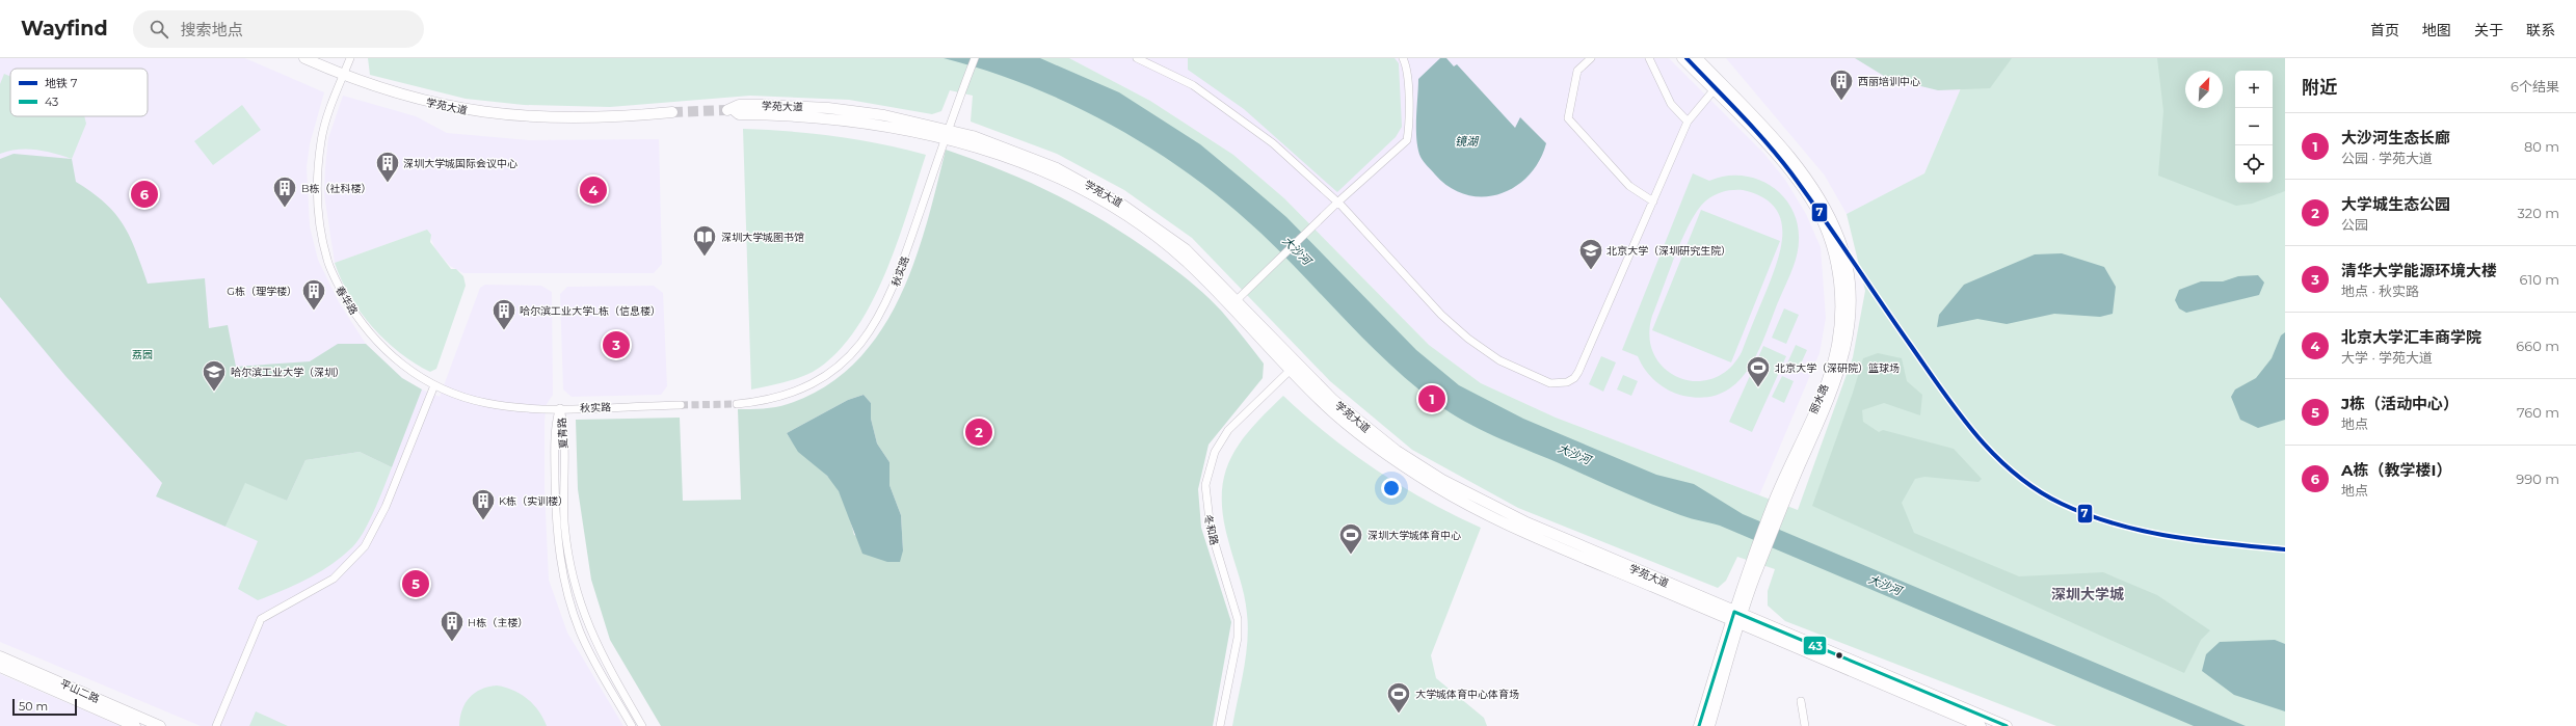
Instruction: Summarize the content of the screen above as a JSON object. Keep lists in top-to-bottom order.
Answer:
{
  "streets": {
    "street": [
      "学苑大道",
      "秋实路",
      "春华路",
      "丽水路",
      "夏青路",
      "冬和路",
      "平山二路"
    ]
  },
  "crossings": [
    ["学苑大道", "秋实路"],
    ["学苑大道", "春华路"],
    ["学苑大道", "丽水路"],
    ["学苑大道", "冬和路"],
    ["秋实路", "春华路"],
    ["秋实路", "夏青路"],
    ["春华路", "夏青路"]
  ],
  "districts": ["深圳大学城"],
  "water": ["镜湖", "大沙河"],
  "parks": ["荔园"],
  "places": {
    "building": [
      "西丽培训中心",
      "深圳大学城国际会议中心",
      "B栋（社科楼）",
      "G栋（理学楼）",
      "哈尔滨工业大学L栋（信息楼）",
      "K栋（实训楼）",
      "H栋（主楼）"
    ],
    "library": ["深圳大学城图书馆"],
    "school or university": ["北京大学（深圳研究生院）", "哈尔滨工业大学（深圳）"],
    "sports": ["北京大学（深研院）篮球场", "深圳大学城体育中心", "大学城体育中心体育场"]
  },
  "lines": ["metro line 7", "transit line 43"],
  "legend": ["地铁 7", "43"],
  "scale_bar": "50 m",
  "north": "top right",
  "page": {
    "header": "Wayfind",
    "search": "搜索地点",
    "nav": [
      "首页",
      "地图",
      "关于",
      "联系"
    ],
    "heading": ["附近", "6个结果"],
    "map_buttons": ["+", "−"],
    "list": [
      {
        "mark": "1",
        "name": "大沙河生态长廊",
        "note": "公园 · 学苑大道",
        "value": "80 m"
      },
      {
        "mark": "2",
        "name": "大学城生态公园",
        "note": "公园",
        "value": "320 m"
      },
      {
        "mark": "3",
        "name": "清华大学能源环境大楼",
        "note": "地点 · 秋实路",
        "value": "610 m"
      },
      {
        "mark": "4",
        "name": "北京大学汇丰商学院",
        "note": "大学 · 学苑大道",
        "value": "660 m"
      },
      {
        "mark": "5",
        "name": "J栋（活动中心）",
        "note": "地点",
        "value": "760 m"
      },
      {
        "mark": "6",
        "name": "A栋（教学楼I）",
        "note": "地点",
        "value": "990 m"
      }
    ],
    "pins": [
      "4",
      "6",
      "3",
      "1",
      "2",
      "5"
    ],
    "scale": "50 m"
  }
}
